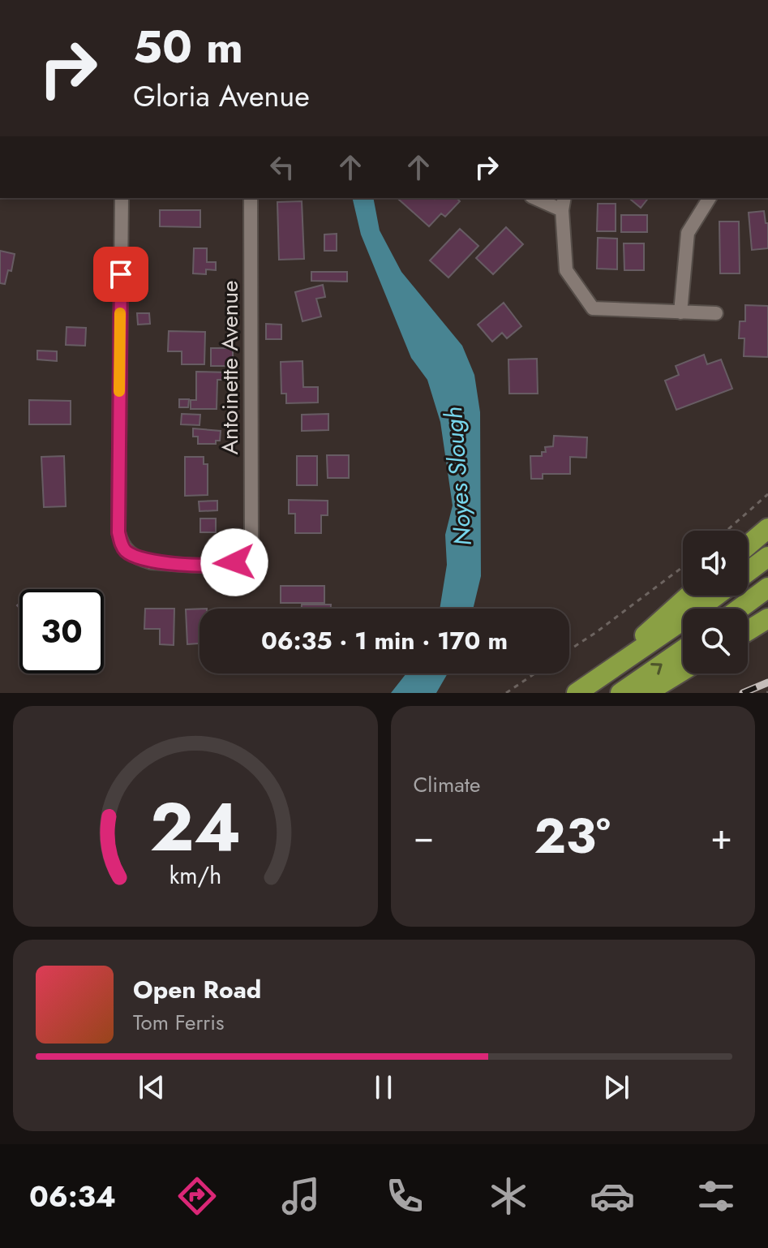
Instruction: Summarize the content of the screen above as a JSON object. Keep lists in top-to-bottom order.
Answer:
{
  "streets": {
    "street": ["Antoinette Avenue"]
  },
  "water": ["Noyes Slough"],
  "page": {
    "turn": ["50 m", "Gloria Avenue"],
    "limit": "30",
    "trip": "06:35 · 1 min · 170 m",
    "tile": "Climate",
    "heat": ["−", "23°", "+"],
    "song": ["Open Road", "Tom Ferris"],
    "tabs": "06:34",
    "gauge": ["24", "km/h"]
  }
}
